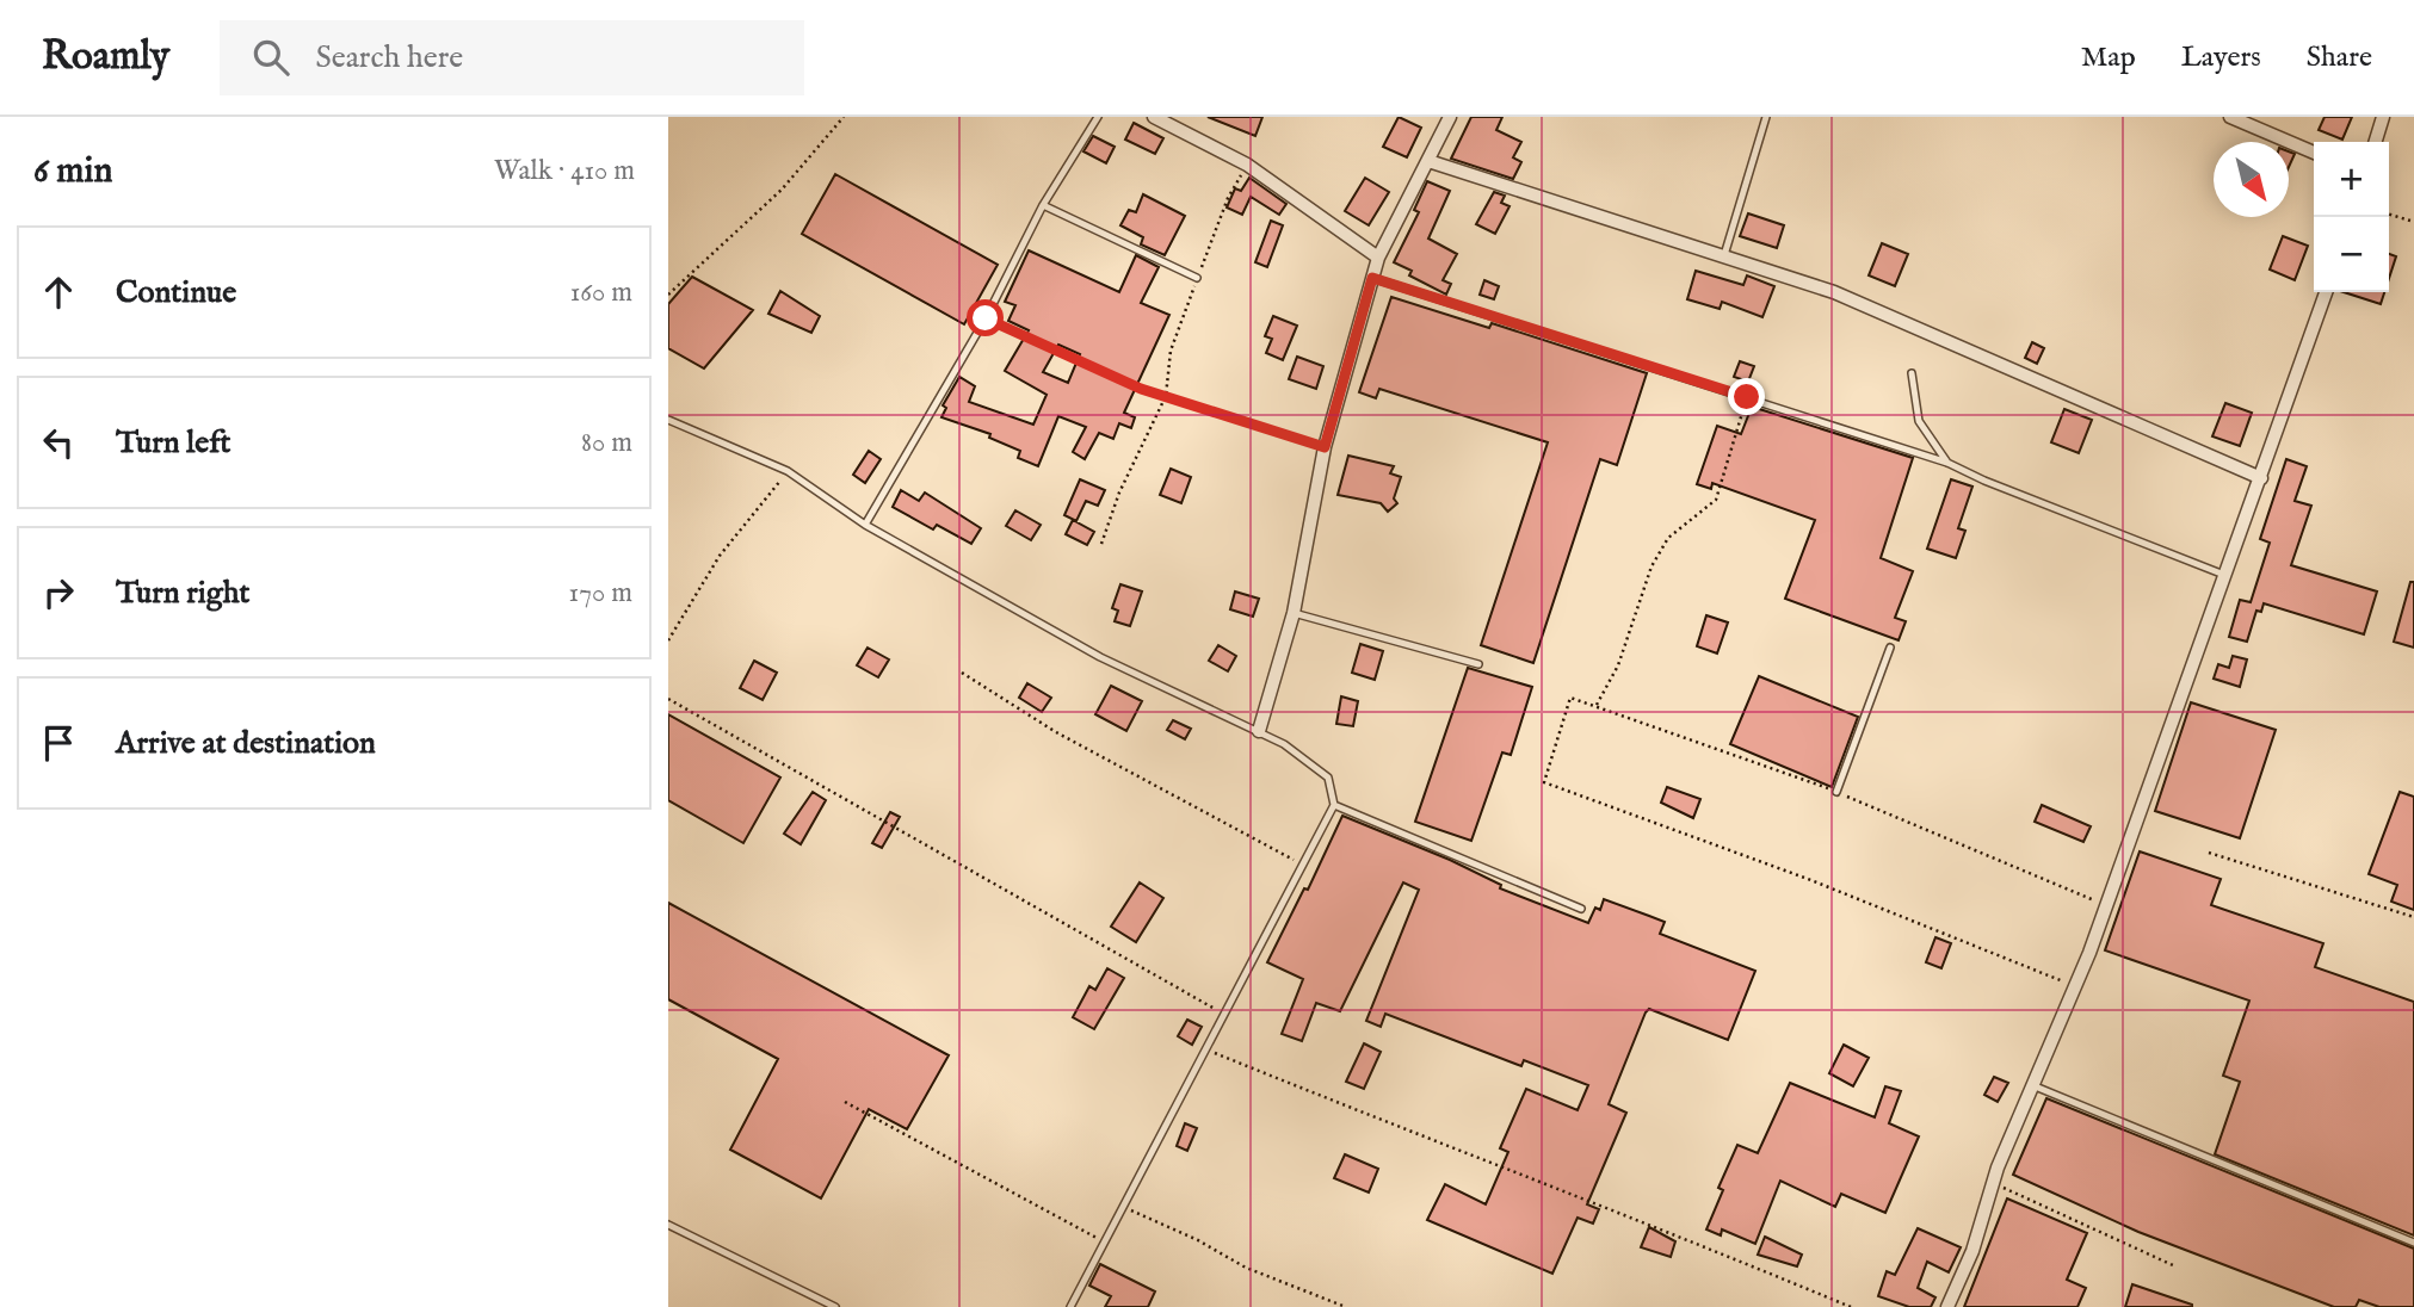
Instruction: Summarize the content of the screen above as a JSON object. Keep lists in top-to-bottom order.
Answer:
{
  "north": "bottom right",
  "page": {
    "header": "Roamly",
    "search": "Search here",
    "nav": ["Map", "Layers", "Share"],
    "heading": ["6 min", "Walk · 410 m"],
    "map_buttons": ["+", "−"],
    "list": [
      ["Continue", "160 m"],
      ["Turn left", "80 m"],
      ["Turn right", "170 m"],
      "Arrive at destination"
    ]
  }
}
